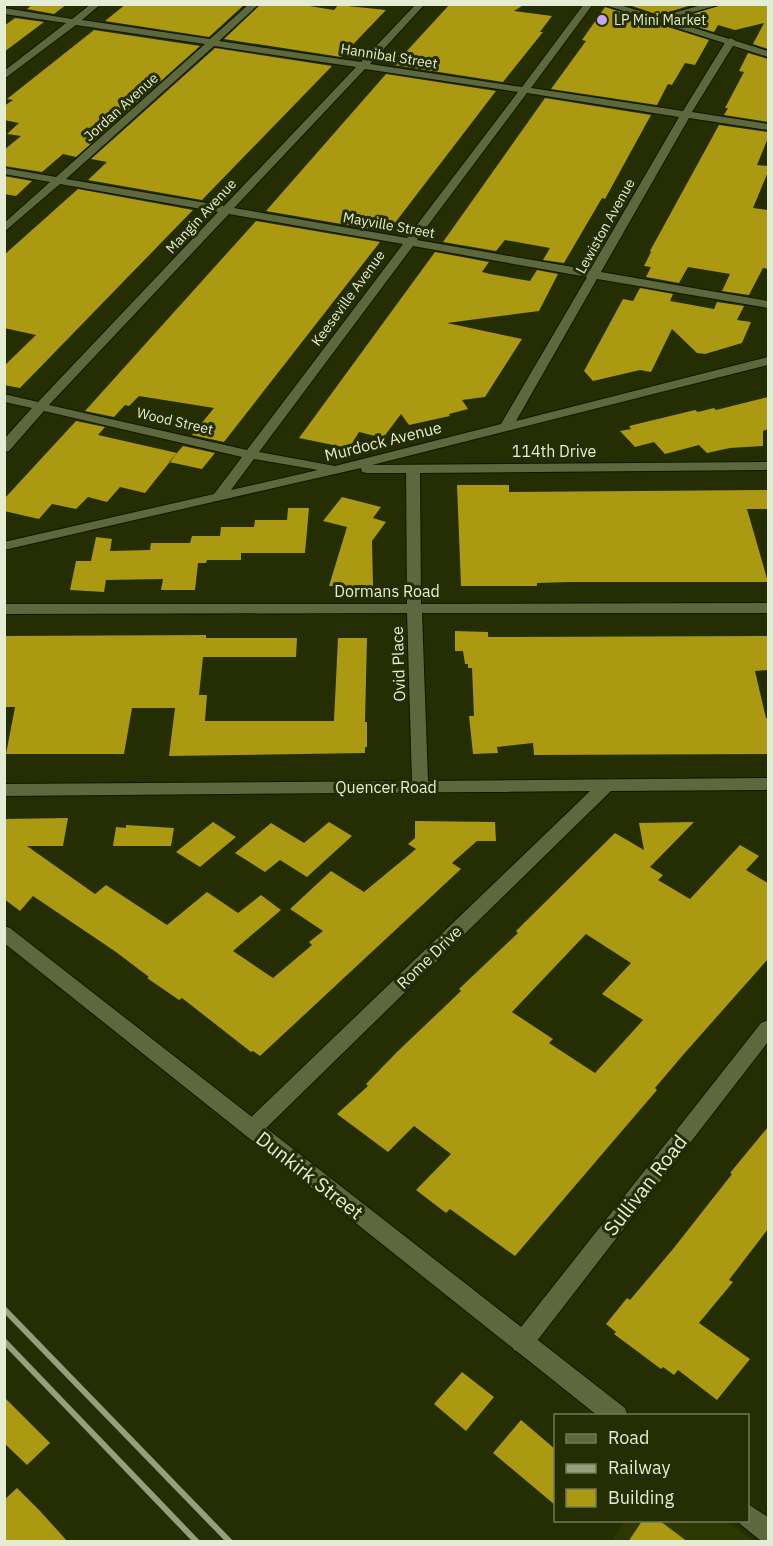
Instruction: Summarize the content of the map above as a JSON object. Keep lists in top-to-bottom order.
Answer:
{
  "streets": {
    "street": [
      "Hannibal Street",
      "Jordan Avenue",
      "Mangin Avenue",
      "Mayville Street",
      "Lewiston Avenue",
      "Keeseville Avenue",
      "Wood Street",
      "Murdock Avenue",
      "114th Drive",
      "Dormans Road",
      "Ovid Place",
      "Quencer Road",
      "Rome Drive",
      "Dunkirk Street",
      "Sullivan Road"
    ]
  },
  "crossings": [
    ["Hannibal Street", "Jordan Avenue"],
    ["Hannibal Street", "Mangin Avenue"],
    ["Hannibal Street", "Lewiston Avenue"],
    ["Hannibal Street", "Keeseville Avenue"],
    ["Jordan Avenue", "Mayville Street"],
    ["Mangin Avenue", "Mayville Street"],
    ["Mangin Avenue", "Wood Street"],
    ["Mayville Street", "Lewiston Avenue"],
    ["Mayville Street", "Keeseville Avenue"],
    ["Lewiston Avenue", "Murdock Avenue"],
    ["Keeseville Avenue", "Wood Street"],
    ["Keeseville Avenue", "Murdock Avenue"],
    ["Wood Street", "Murdock Avenue"],
    ["Wood Street", "114th Drive"],
    ["Murdock Avenue", "114th Drive"],
    ["114th Drive", "Ovid Place"],
    ["Dormans Road", "Ovid Place"],
    ["Ovid Place", "Quencer Road"],
    ["Quencer Road", "Rome Drive"],
    ["Rome Drive", "Dunkirk Street"],
    ["Dunkirk Street", "Sullivan Road"]
  ],
  "places": ["LP Mini Market"],
  "legend": ["Road", "Railway", "Building"]
}
